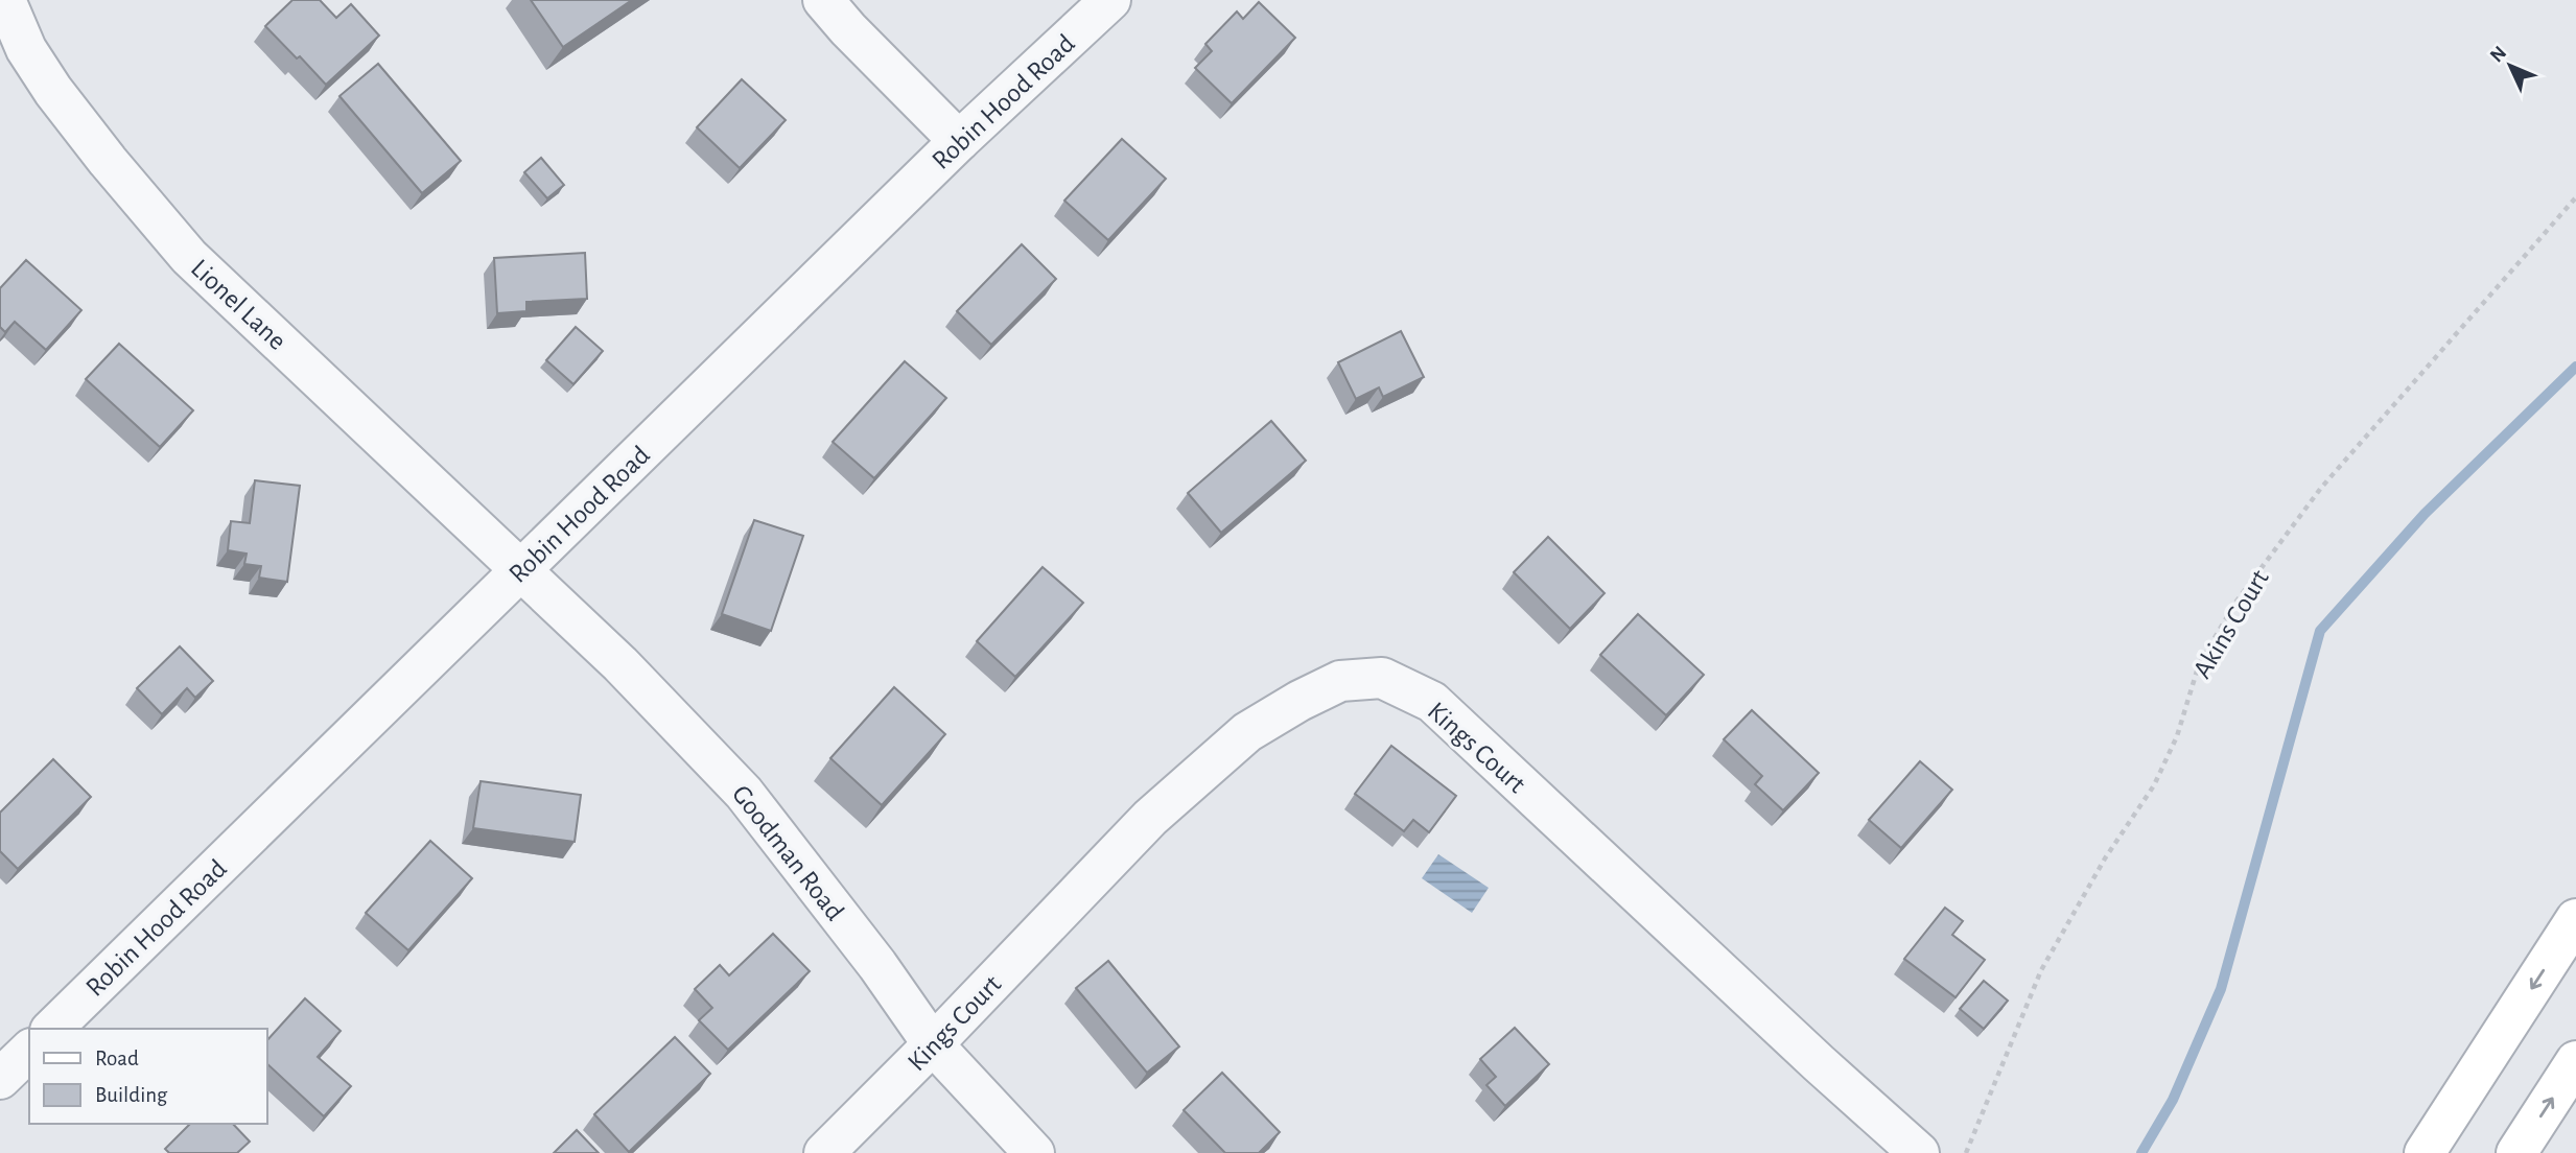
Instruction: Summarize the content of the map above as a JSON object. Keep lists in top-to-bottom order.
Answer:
{
  "streets": {
    "street": [
      "Robin Hood Road",
      "Lionel Lane",
      "Kings Court",
      "Goodman Road"
    ],
    "path": ["Akins Court"]
  },
  "crossings": [
    ["Robin Hood Road", "Lionel Lane"],
    ["Robin Hood Road", "Goodman Road"],
    ["Lionel Lane", "Goodman Road"],
    ["Kings Court", "Goodman Road"]
  ],
  "legend": ["Road", "Building"],
  "north": "top left"
}
